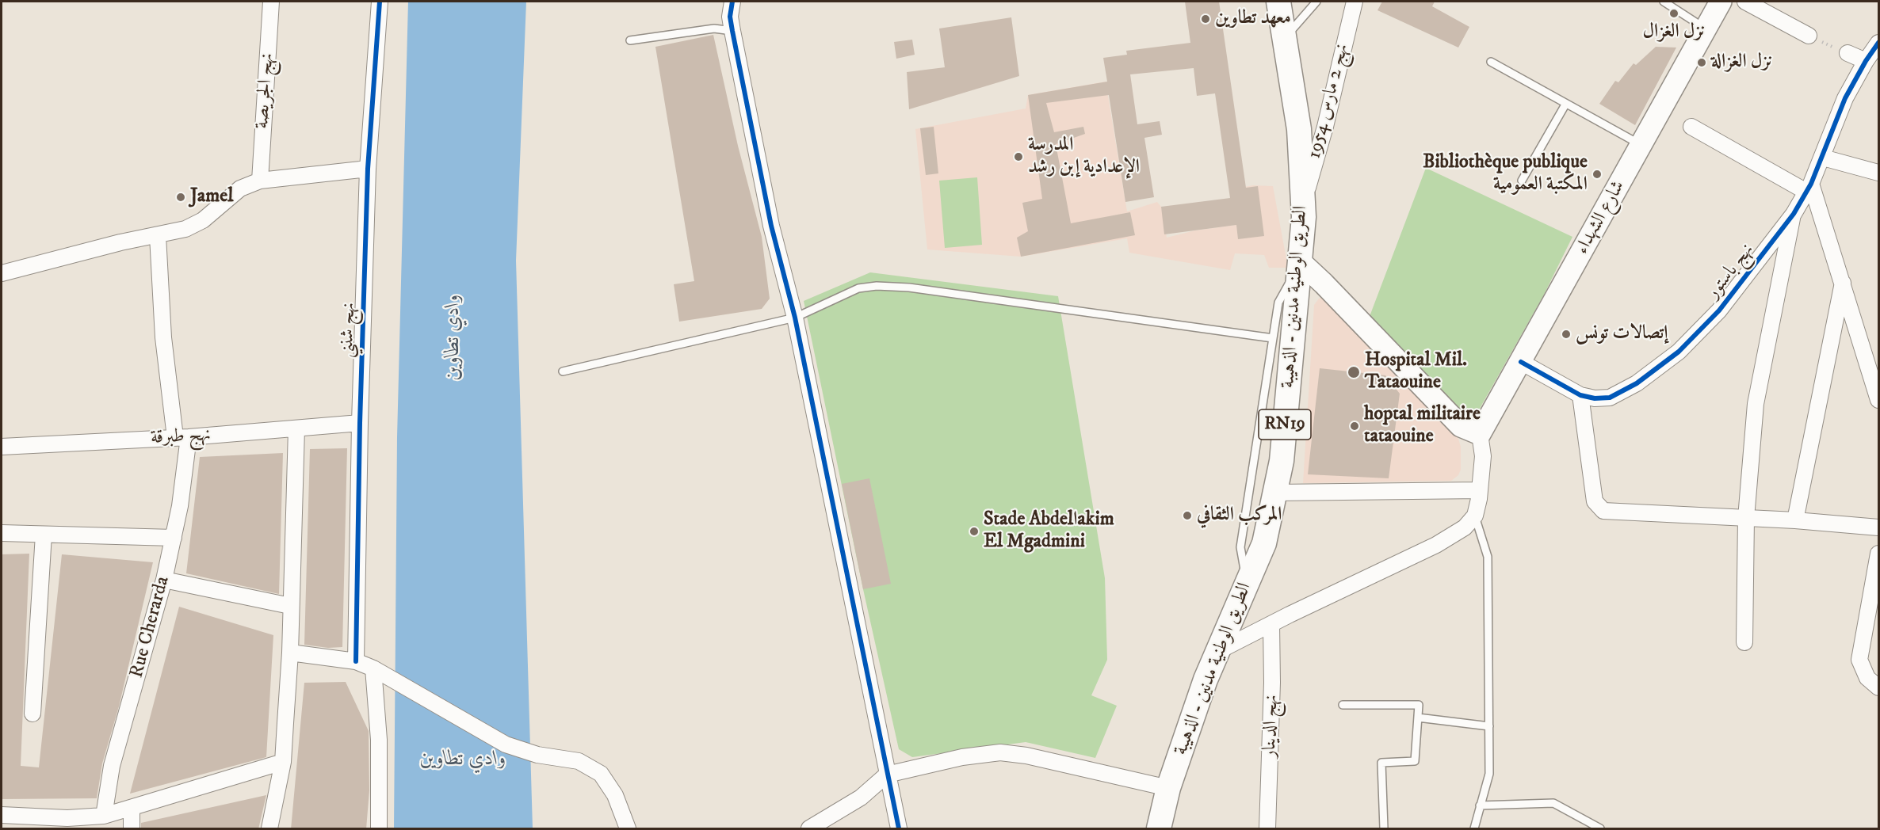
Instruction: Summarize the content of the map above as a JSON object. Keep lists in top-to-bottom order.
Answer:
{
  "streets": {
    "main road": ["شارع الشهداء", "الطريق الوطنية مدنين - الذهيبة", "RN19"],
    "street": [
      "نهج الجريصة",
      "نهج 2 مارس 1954",
      "نهج باستور",
      "نهج شنني",
      "نهج طبرقة",
      "Rue Cherarda",
      "نهج الدينار"
    ]
  },
  "crossings": [
    ["نهج 2 مارس 1954", "الطريق الوطنية مدنين - الذهيبة"],
    ["شارع الشهداء", "نهج باستور"],
    ["نهج شنني", "نهج طبرقة"],
    ["نهج طبرقة", "Rue Cherarda"]
  ],
  "water": ["وادي تطاوين"],
  "places": [
    "نزل الغزال",
    "معهد تطاوين",
    "نزل الغزالة",
    "المدرسة الإعدادية إبن رشد",
    "Bibliothèque publique المكتبة العمومية",
    "Jamel",
    "إتصالات تونس",
    "Hospital Mil. Tataouine",
    "hoptal militaire tataouine",
    "المركب الثقافي",
    "Stade Abdelاakim El Mgadmini"
  ]
}
